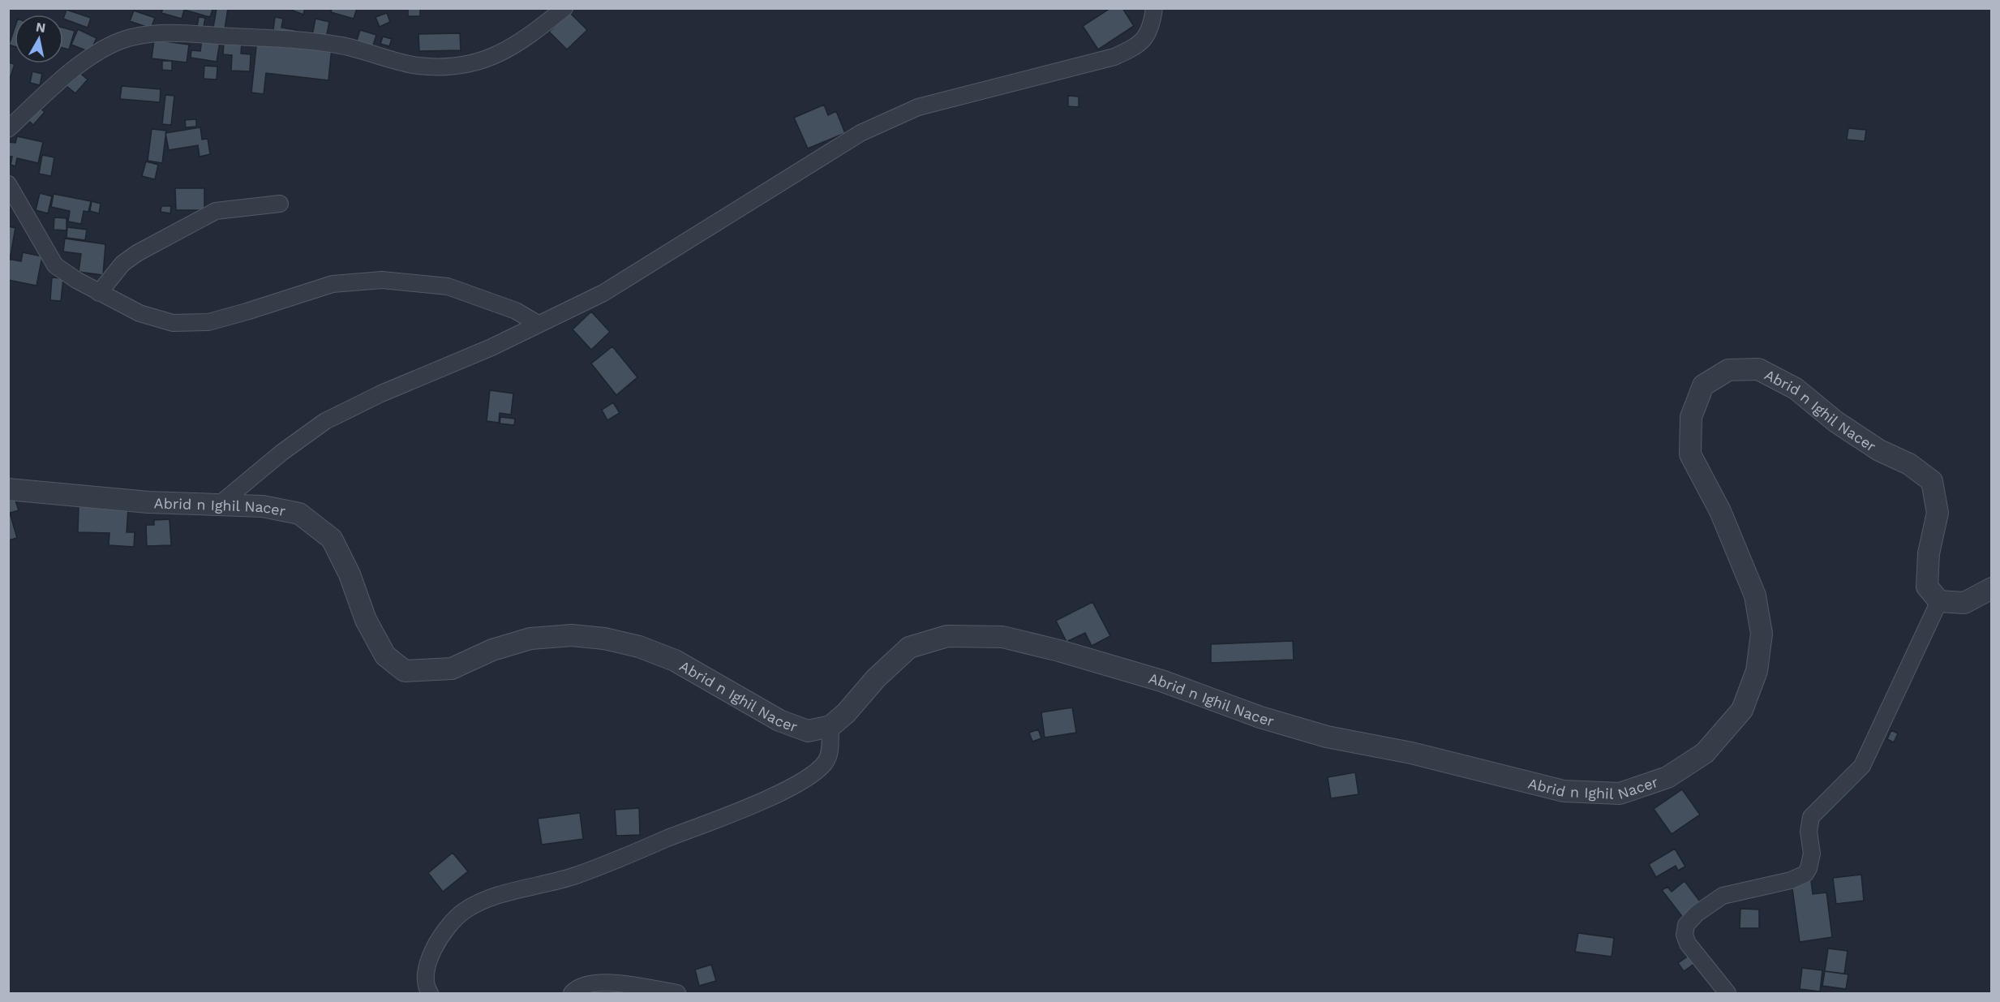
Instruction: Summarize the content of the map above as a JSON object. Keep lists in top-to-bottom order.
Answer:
{
  "streets": {
    "street": ["Abrid n Ighil Nacer"]
  },
  "north": "top"
}
